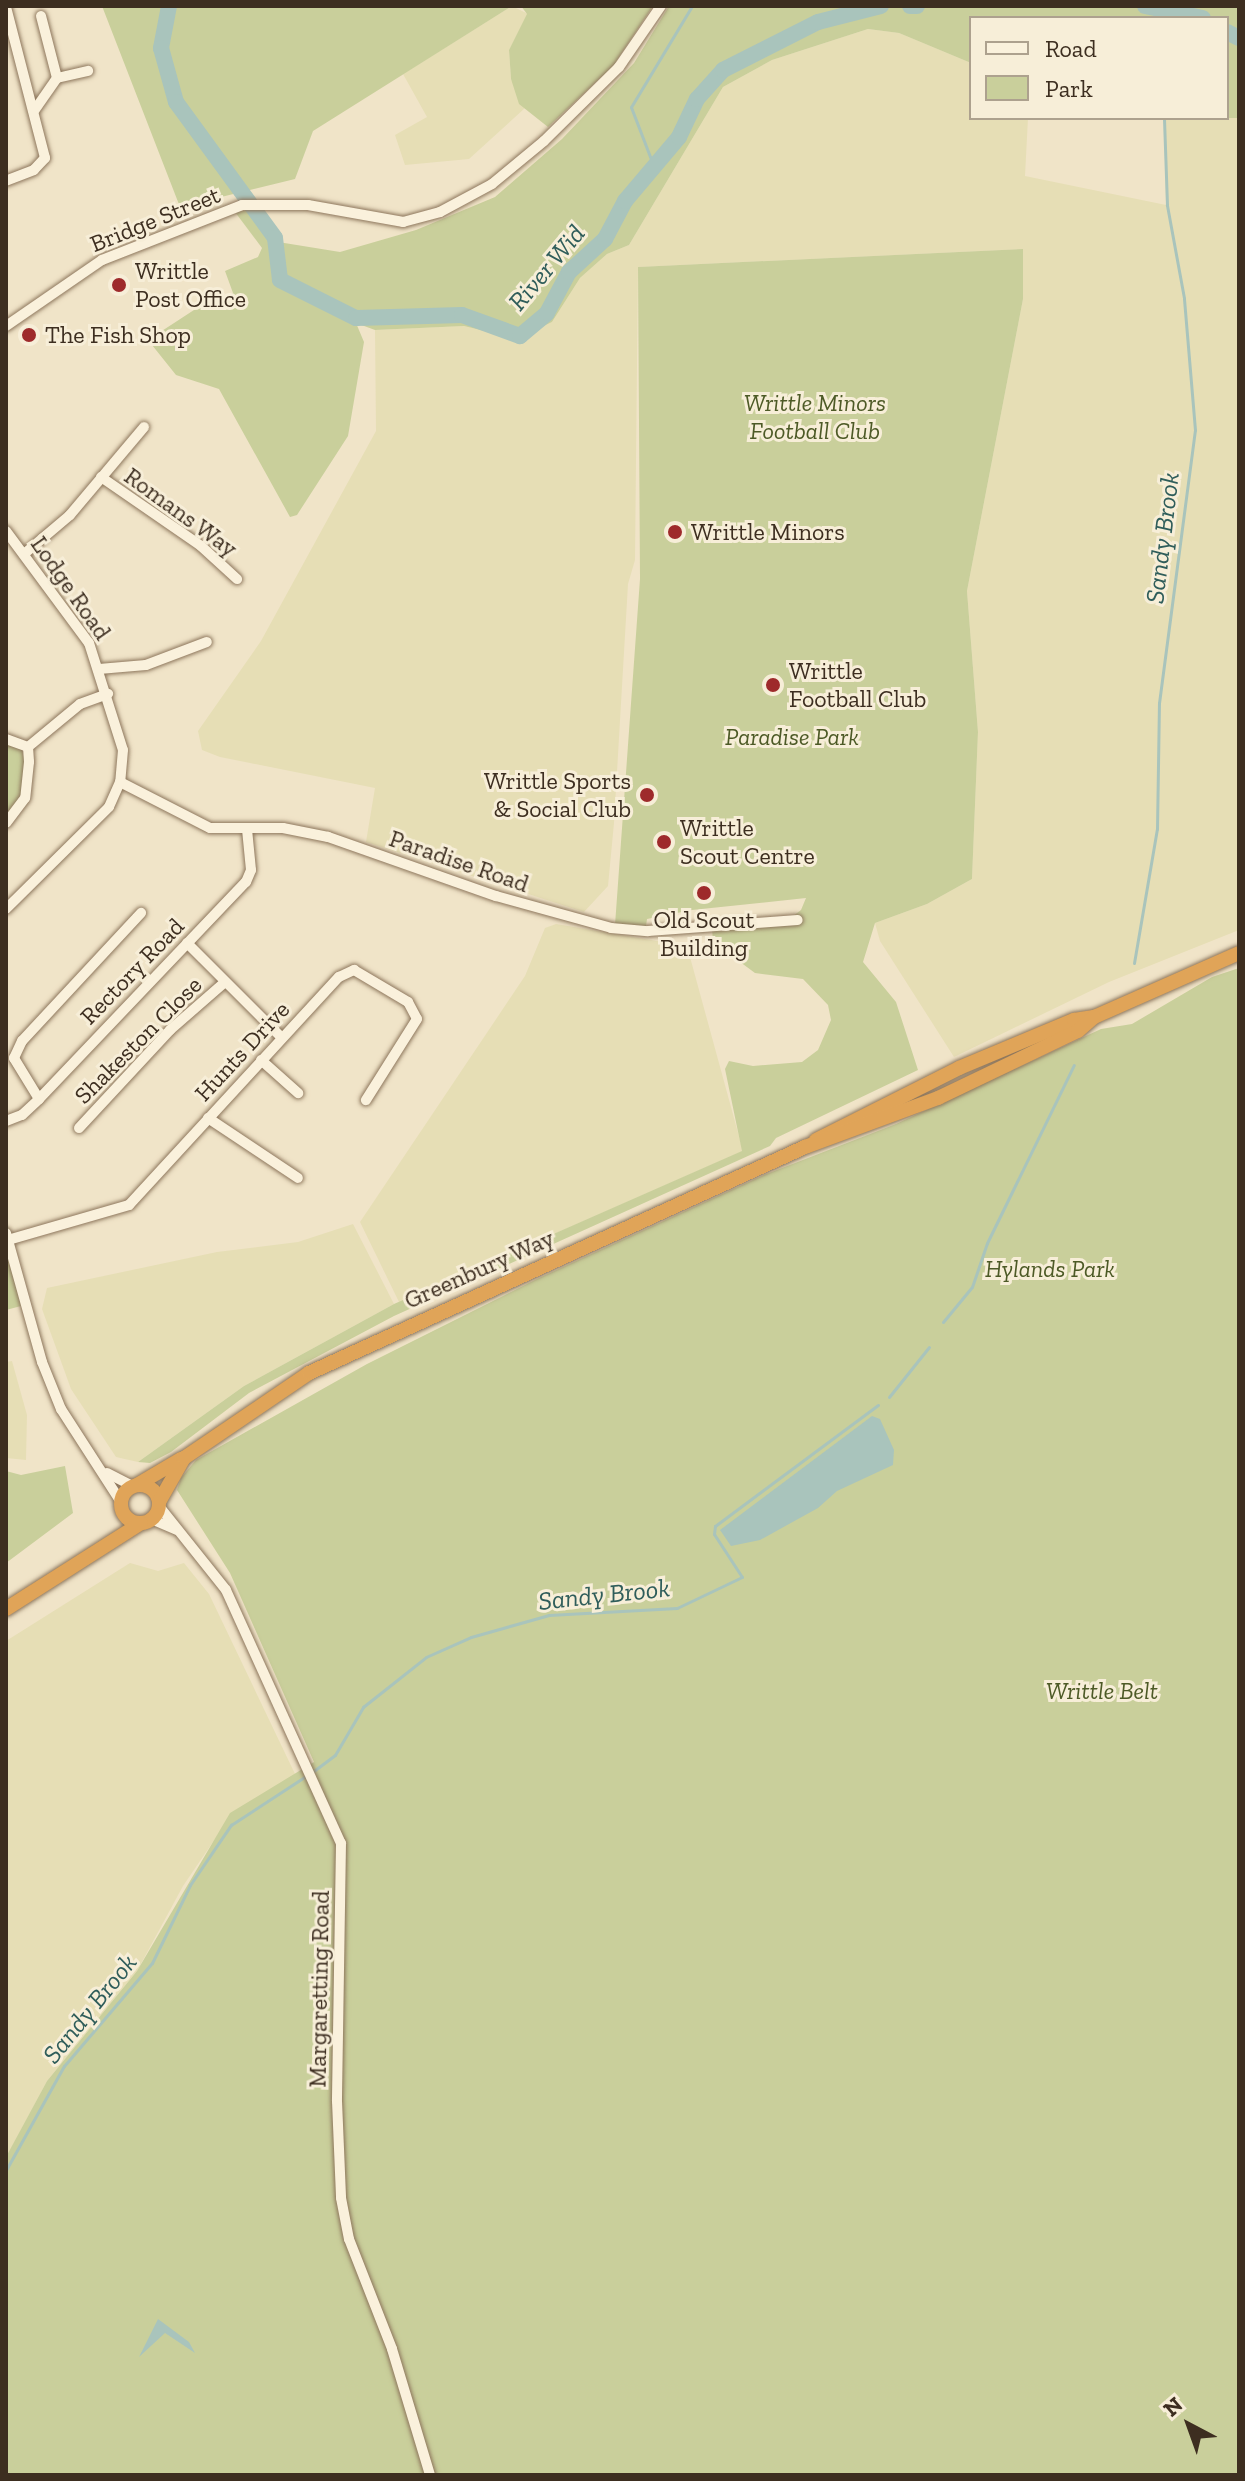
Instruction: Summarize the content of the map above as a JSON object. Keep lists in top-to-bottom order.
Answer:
{
  "streets": {
    "highway": ["Greenbury Way"],
    "street": [
      "Bridge Street",
      "Romans Way",
      "Lodge Road",
      "Paradise Road",
      "Rectory Road",
      "Shakeston Close",
      "Hunts Drive",
      "Margaretting Road"
    ]
  },
  "crossings": [
    ["Romans Way", "Lodge Road"],
    ["Lodge Road", "Paradise Road"],
    ["Paradise Road", "Rectory Road"],
    ["Greenbury Way", "Margaretting Road"]
  ],
  "water": ["River Wid", "Sandy Brook"],
  "parks": [
    "Writtle Minors Football Club",
    "Paradise Park",
    "Hylands Park",
    "Writtle Belt"
  ],
  "places": [
    "Writtle Post Office",
    "The Fish Shop",
    "Writtle Minors",
    "Writtle Football Club",
    "Writtle Sports & Social Club",
    "Writtle Scout Centre",
    "Old Scout Building"
  ],
  "legend": ["Road", "Park"],
  "north": "top left"
}
